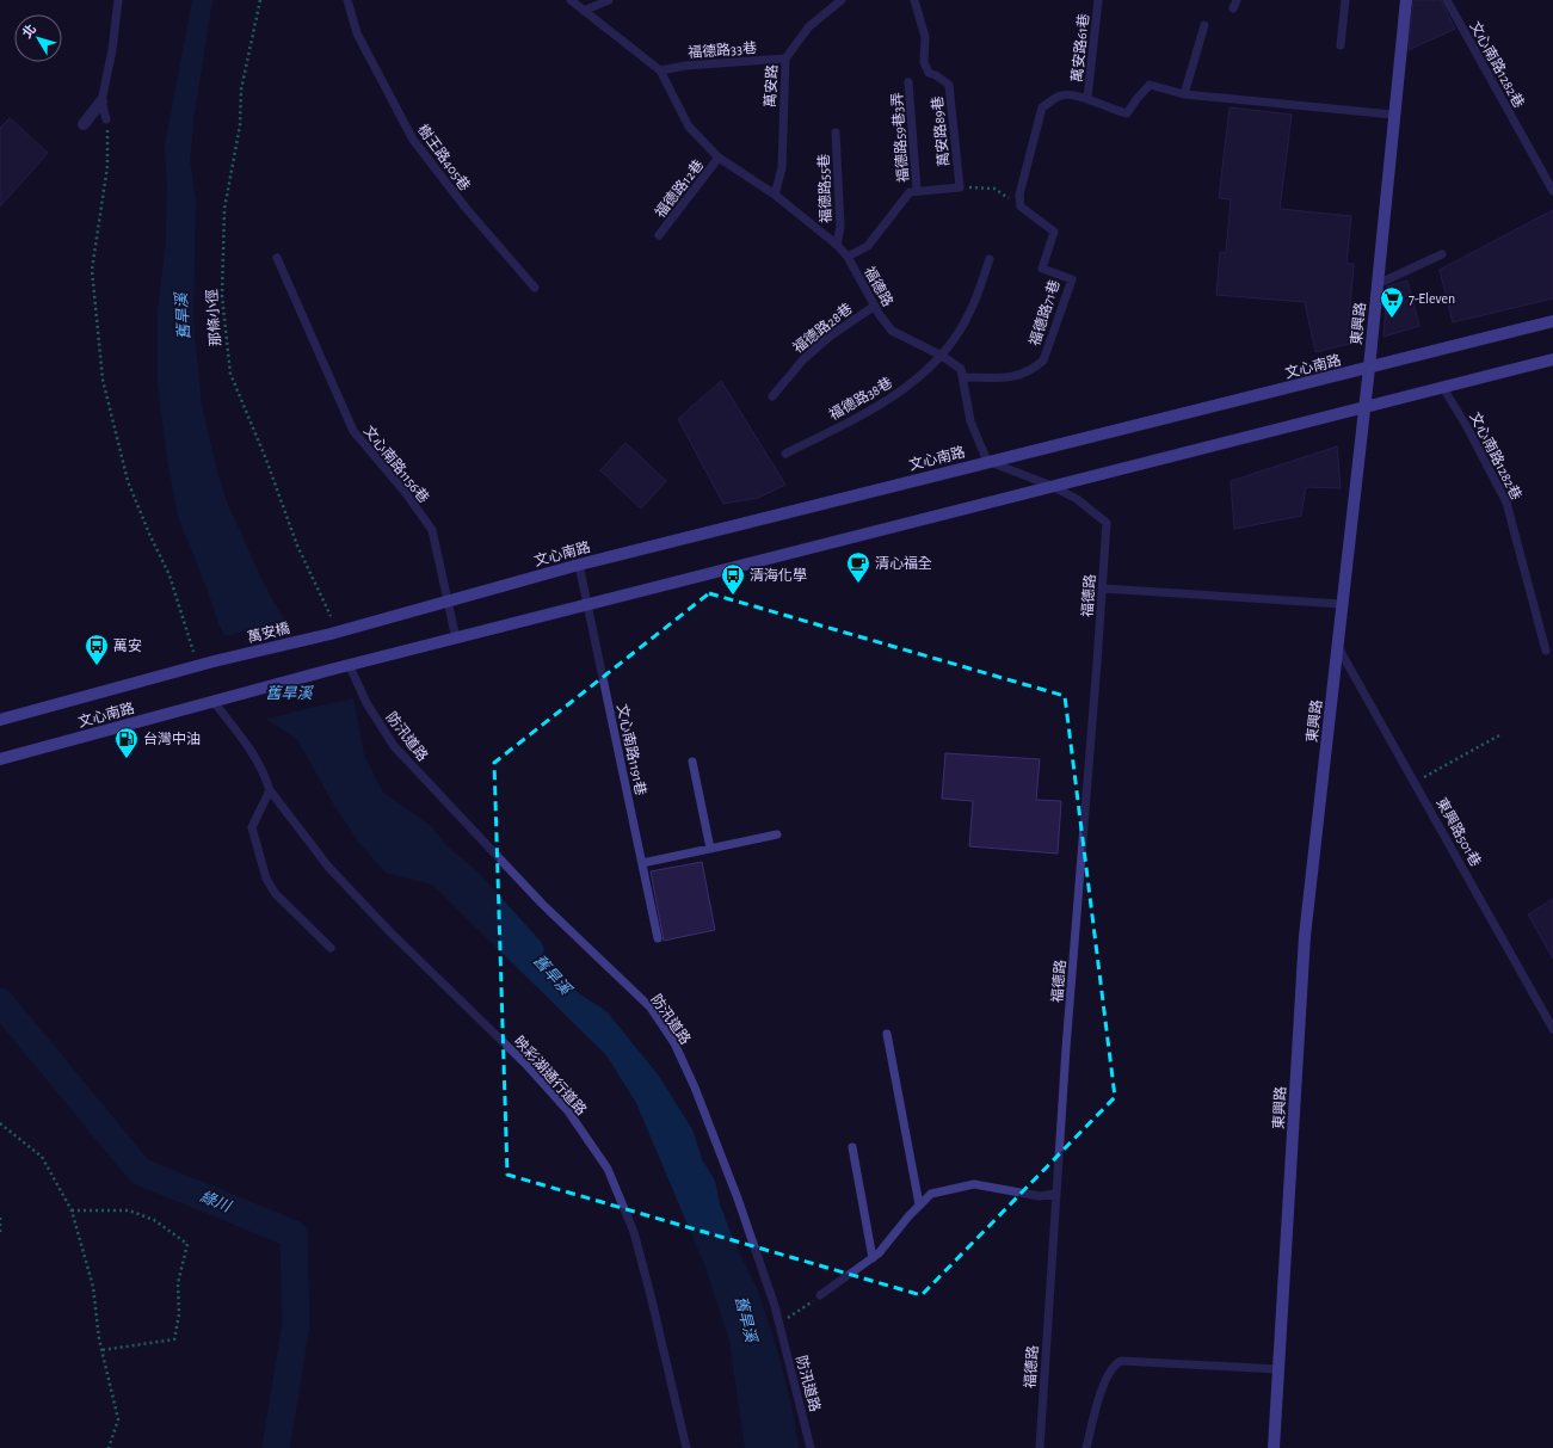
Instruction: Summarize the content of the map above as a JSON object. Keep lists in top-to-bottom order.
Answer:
{
  "streets": {
    "main road": ["東興路", "文心南路", "萬安橋"],
    "lane": [
      "萬安路61巷",
      "福德路33巷",
      "文心南路1282巷",
      "萬安路",
      "萬安路89巷",
      "福德路59巷3弄",
      "樹王路405巷",
      "福德路12巷",
      "福德路55巷",
      "福德路",
      "福德路71巷",
      "福德路28巷",
      "福德路38巷",
      "文心南路1156巷",
      "防汛道路",
      "文心南路1191巷",
      "東興路501巷",
      "映彩湖通行道路"
    ],
    "path": ["那條小徑"]
  },
  "crossings": [
    ["福德路33巷", "萬安路"],
    ["福德路33巷", "福德路"],
    ["萬安路", "福德路"],
    ["福德路12巷", "福德路"],
    ["福德路55巷", "福德路"],
    ["福德路", "福德路71巷"],
    ["福德路", "福德路28巷"],
    ["福德路", "文心南路"],
    ["福德路", "福德路38巷"],
    ["東興路", "文心南路"],
    ["東興路", "東興路501巷"],
    ["文心南路", "文心南路1156巷"],
    ["文心南路", "萬安橋"],
    ["文心南路", "文心南路1191巷"],
    ["文心南路", "映彩湖通行道路"]
  ],
  "water": ["舊旱溪", "綠川"],
  "places": {
    "supermarket": ["7-Eleven"],
    "cafe": ["清心福全"],
    "bus stop": ["清海化學", "萬安"],
    "fuel station": ["台灣中油"]
  },
  "north": "top left"
}
